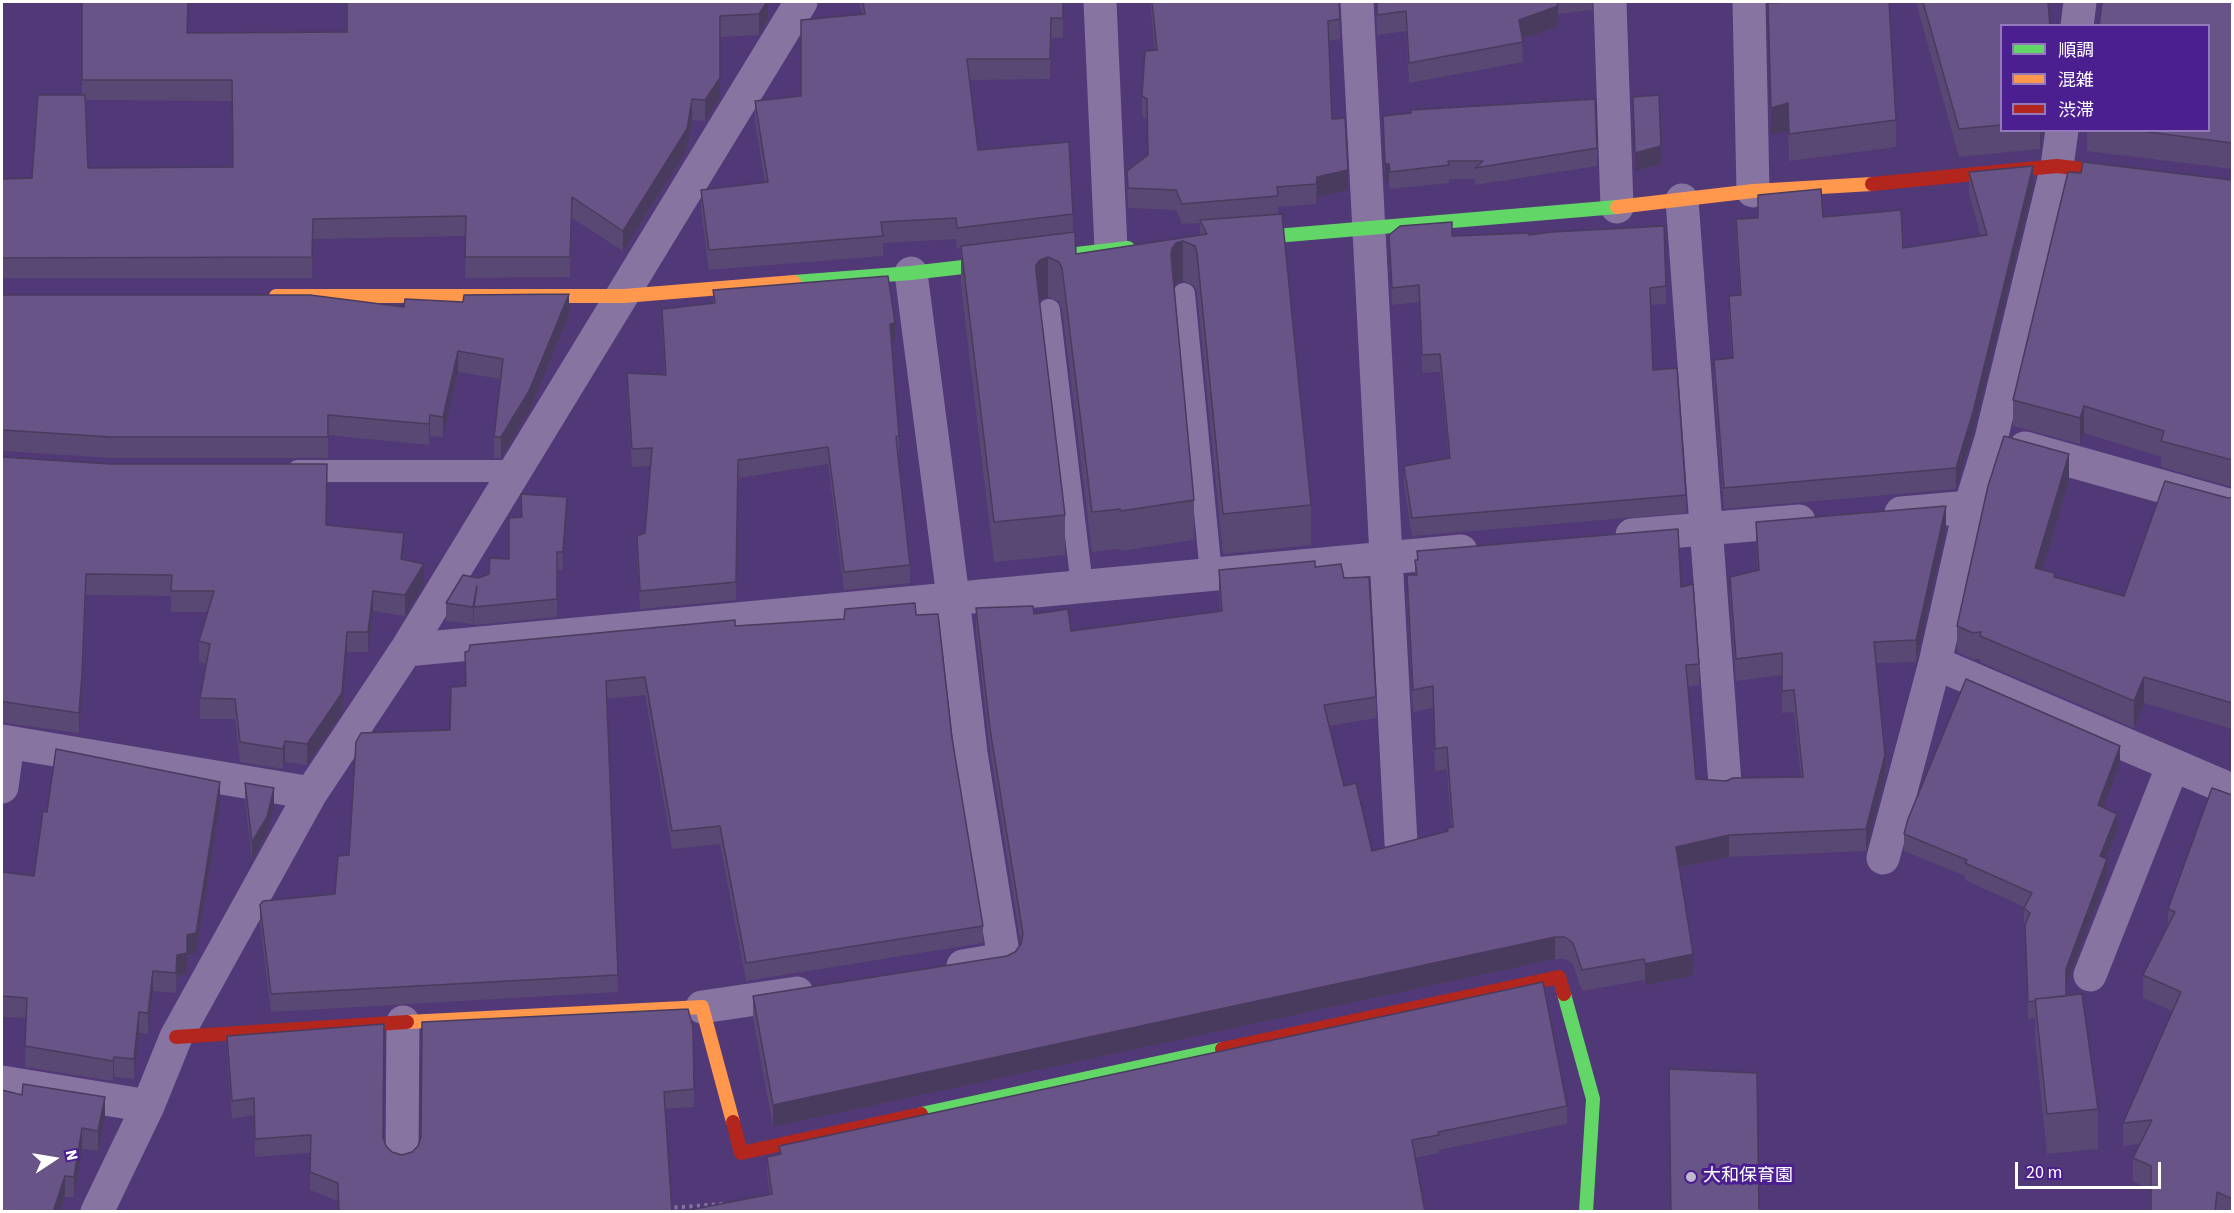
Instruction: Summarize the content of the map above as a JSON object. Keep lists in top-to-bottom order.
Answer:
{
  "places": ["大和保育園"],
  "legend": ["順調", "混雑", "渋滞"],
  "scale_bar": "20 m",
  "north": "right"
}
